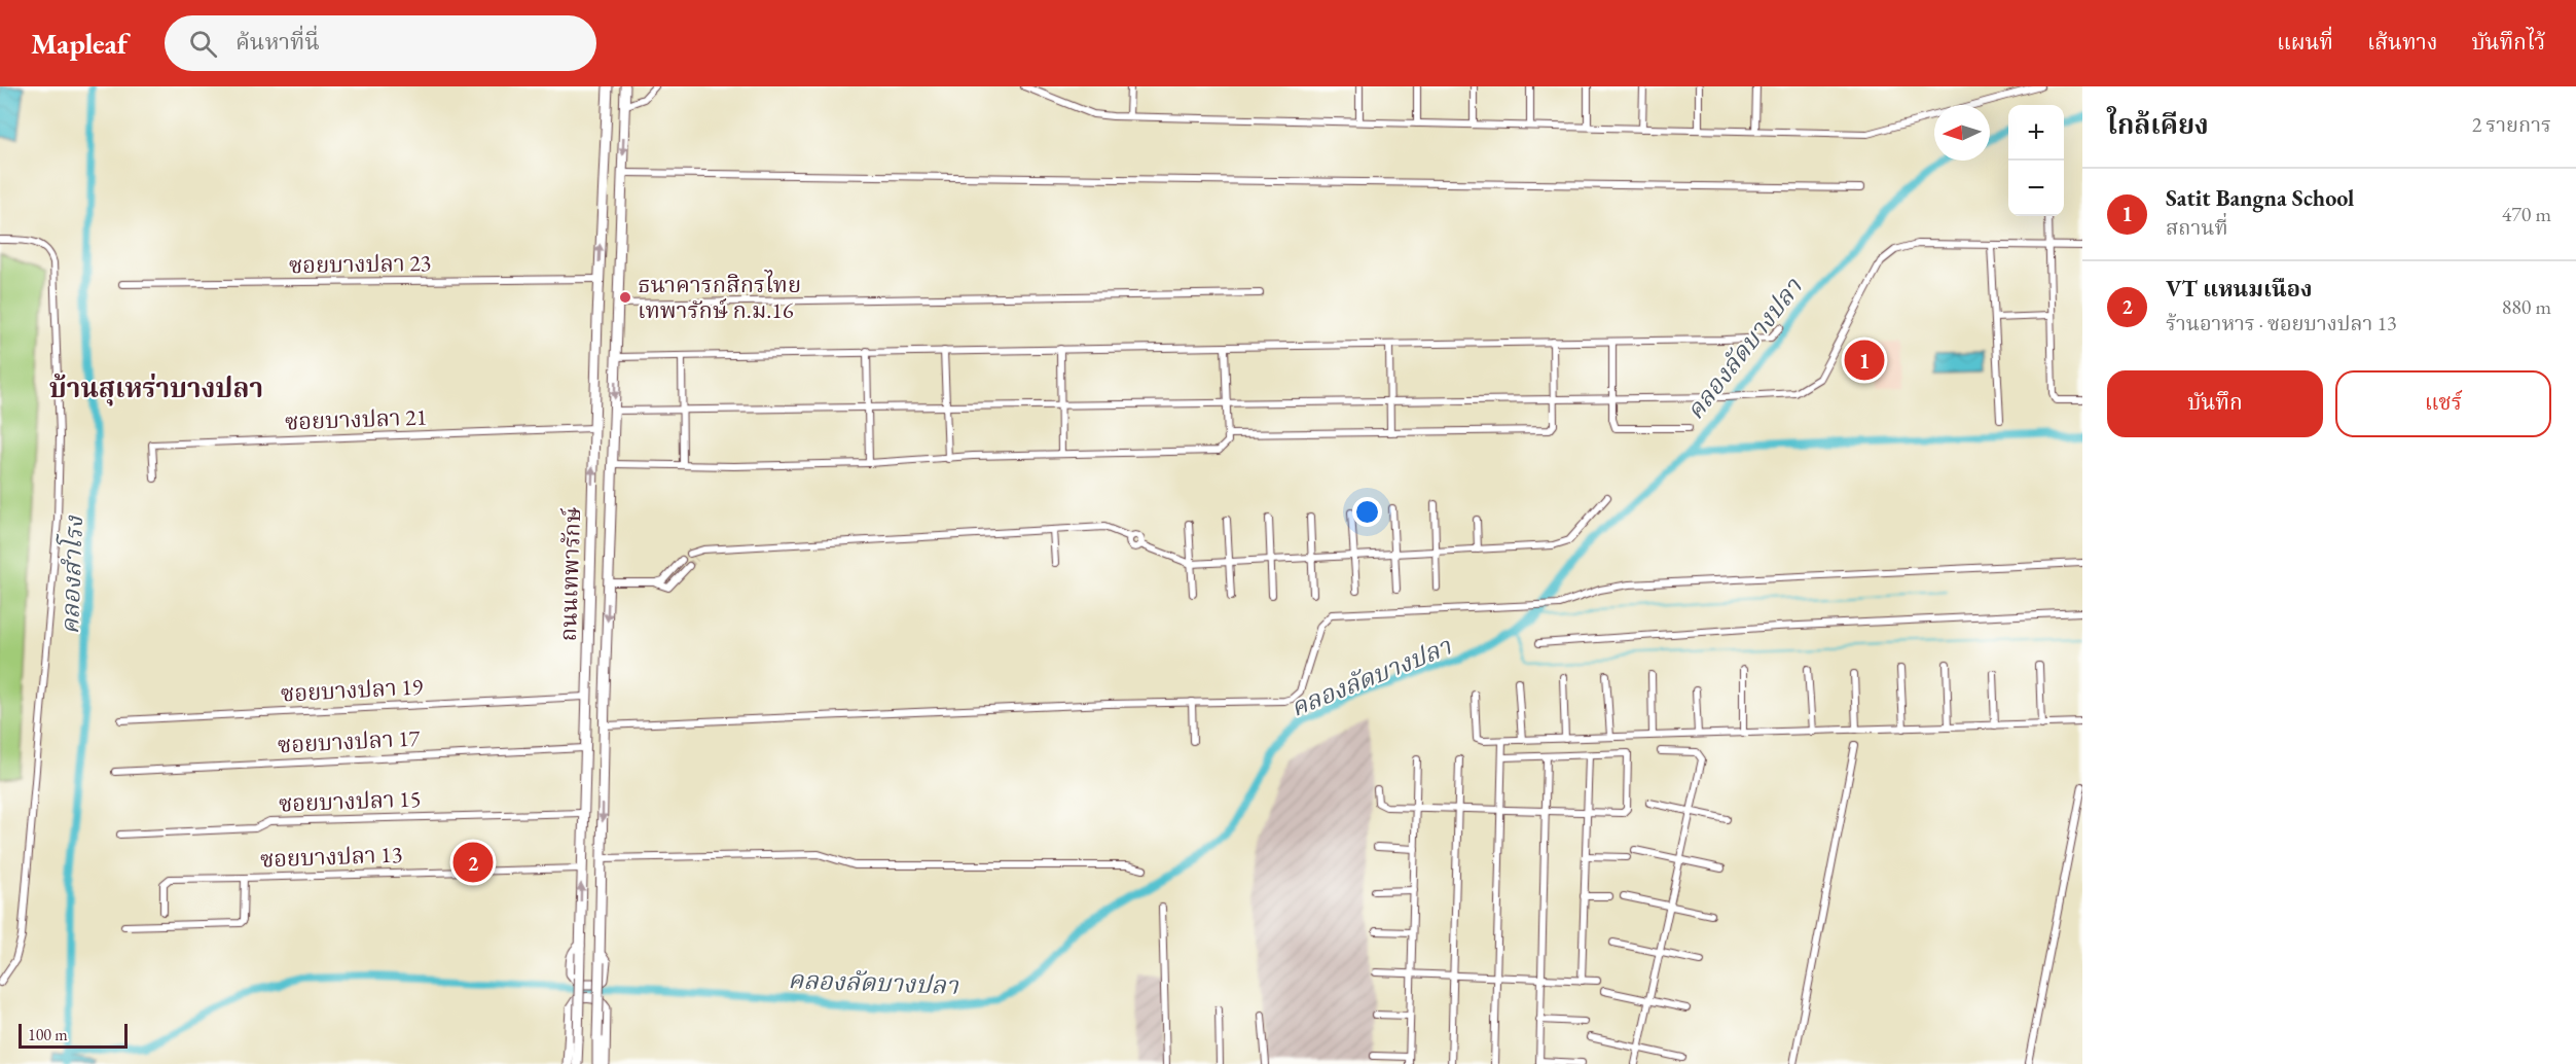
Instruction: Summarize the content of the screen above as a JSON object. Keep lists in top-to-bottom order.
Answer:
{
  "streets": {
    "main road": ["ถนนเทพารักษ์"],
    "street": [
      "ซอยบางปลา 23",
      "ซอยบางปลา 21",
      "ซอยบางปลา 19",
      "ซอยบางปลา 17",
      "ซอยบางปลา 15",
      "ซอยบางปลา 13"
    ]
  },
  "crossings": [
    ["ซอยบางปลา 23", "ถนนเทพารักษ์"],
    ["ซอยบางปลา 21", "ถนนเทพารักษ์"],
    ["ถนนเทพารักษ์", "ซอยบางปลา 19"],
    ["ถนนเทพารักษ์", "ซอยบางปลา 17"],
    ["ถนนเทพารักษ์", "ซอยบางปลา 15"],
    ["ถนนเทพารักษ์", "ซอยบางปลา 13"]
  ],
  "districts": ["บ้านสุเหร่าบางปลา"],
  "water": ["คลองลัดบางปลา", "คลองสำโรง"],
  "places": ["ธนาคารกสิกรไทย เทพารักษ์ ก.ม.16"],
  "scale_bar": "100 m",
  "north": "left",
  "page": {
    "header": "Mapleaf",
    "search": "ค้นหาที่นี่",
    "nav": ["แผนที่", "เส้นทาง", "บันทึกไว้"],
    "heading": ["ใกล้เคียง", "2 รายการ"],
    "map_buttons": ["+", "−"],
    "list": [
      {
        "mark": "1",
        "name": "Satit Bangna School",
        "note": "สถานที่",
        "value": "470 m"
      },
      {
        "mark": "2",
        "name": "VT แหนมเนือง",
        "note": "ร้านอาหาร · ซอยบางปลา 13",
        "value": "880 m"
      }
    ],
    "pins": ["1", "2"],
    "buttons": ["บันทึก", "แชร์"],
    "scale": "100 m"
  }
}
